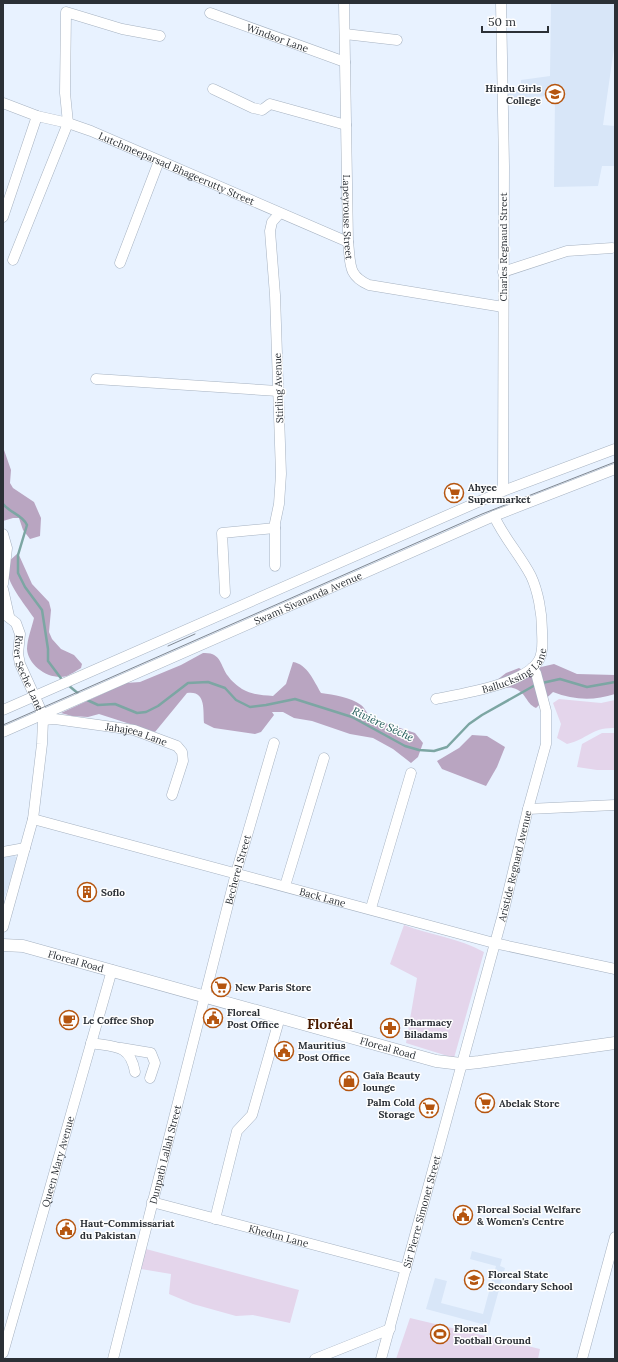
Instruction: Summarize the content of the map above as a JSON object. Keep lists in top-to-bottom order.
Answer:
{
  "streets": {
    "main road": ["Floreal Road"],
    "street": [
      "Windsor Lane",
      "Lutchmeeparsad Bhageerutty Street",
      "Lapeyrouse Street",
      "Charles Regnaud Street",
      "Stirling Avenue",
      "Swami Sivananda Avenue",
      "Ballucksing Lane",
      "River Seche Lane",
      "Jahajeea Lane",
      "Aristide Regnard Avenue",
      "Becherel Street",
      "Back Lane",
      "Dunpath Lallah Street",
      "Queen Mary Avenue",
      "Sir Pierre Simonet Street",
      "Khedun Lane"
    ]
  },
  "crossings": [
    ["Windsor Lane", "Lapeyrouse Street"],
    ["Lutchmeeparsad Bhageerutty Street", "Lapeyrouse Street"],
    ["Lutchmeeparsad Bhageerutty Street", "Stirling Avenue"],
    ["Lapeyrouse Street", "Charles Regnaud Street"],
    ["Swami Sivananda Avenue", "Ballucksing Lane"],
    ["Swami Sivananda Avenue", "River Seche Lane"],
    ["Swami Sivananda Avenue", "Jahajeea Lane"],
    ["Ballucksing Lane", "Aristide Regnard Avenue"],
    ["River Seche Lane", "Jahajeea Lane"],
    ["Aristide Regnard Avenue", "Back Lane"],
    ["Aristide Regnard Avenue", "Floreal Road"],
    ["Aristide Regnard Avenue", "Sir Pierre Simonet Street"],
    ["Becherel Street", "Back Lane"],
    ["Becherel Street", "Floreal Road"],
    ["Becherel Street", "Dunpath Lallah Street"],
    ["Floreal Road", "Dunpath Lallah Street"],
    ["Floreal Road", "Queen Mary Avenue"],
    ["Floreal Road", "Sir Pierre Simonet Street"],
    ["Dunpath Lallah Street", "Khedun Lane"],
    ["Sir Pierre Simonet Street", "Khedun Lane"]
  ],
  "districts": ["Floréal"],
  "water": ["Rivière Sèche"],
  "places": {
    "school or university": ["Hindu Girls College", "Floreal State Secondary School"],
    "supermarket": [
      "Ahyee Supermarket",
      "New Paris Store",
      "Abelak Store",
      "Palm Cold Storage"
    ],
    "building": ["Soflo"],
    "public building": [
      "Floreal Post Office",
      "Mauritius Post Office",
      "Floreal Social Welfare & Women's Centre",
      "Haut-Commissariat du Pakistan"
    ],
    "cafe": ["Le Coffee Shop"],
    "pharmacy": ["Pharmacy Biladams"],
    "shop": ["Gaïa Beauty lounge"],
    "sports": ["Floreal Football Ground"]
  },
  "scale_bar": "50 m"
}
